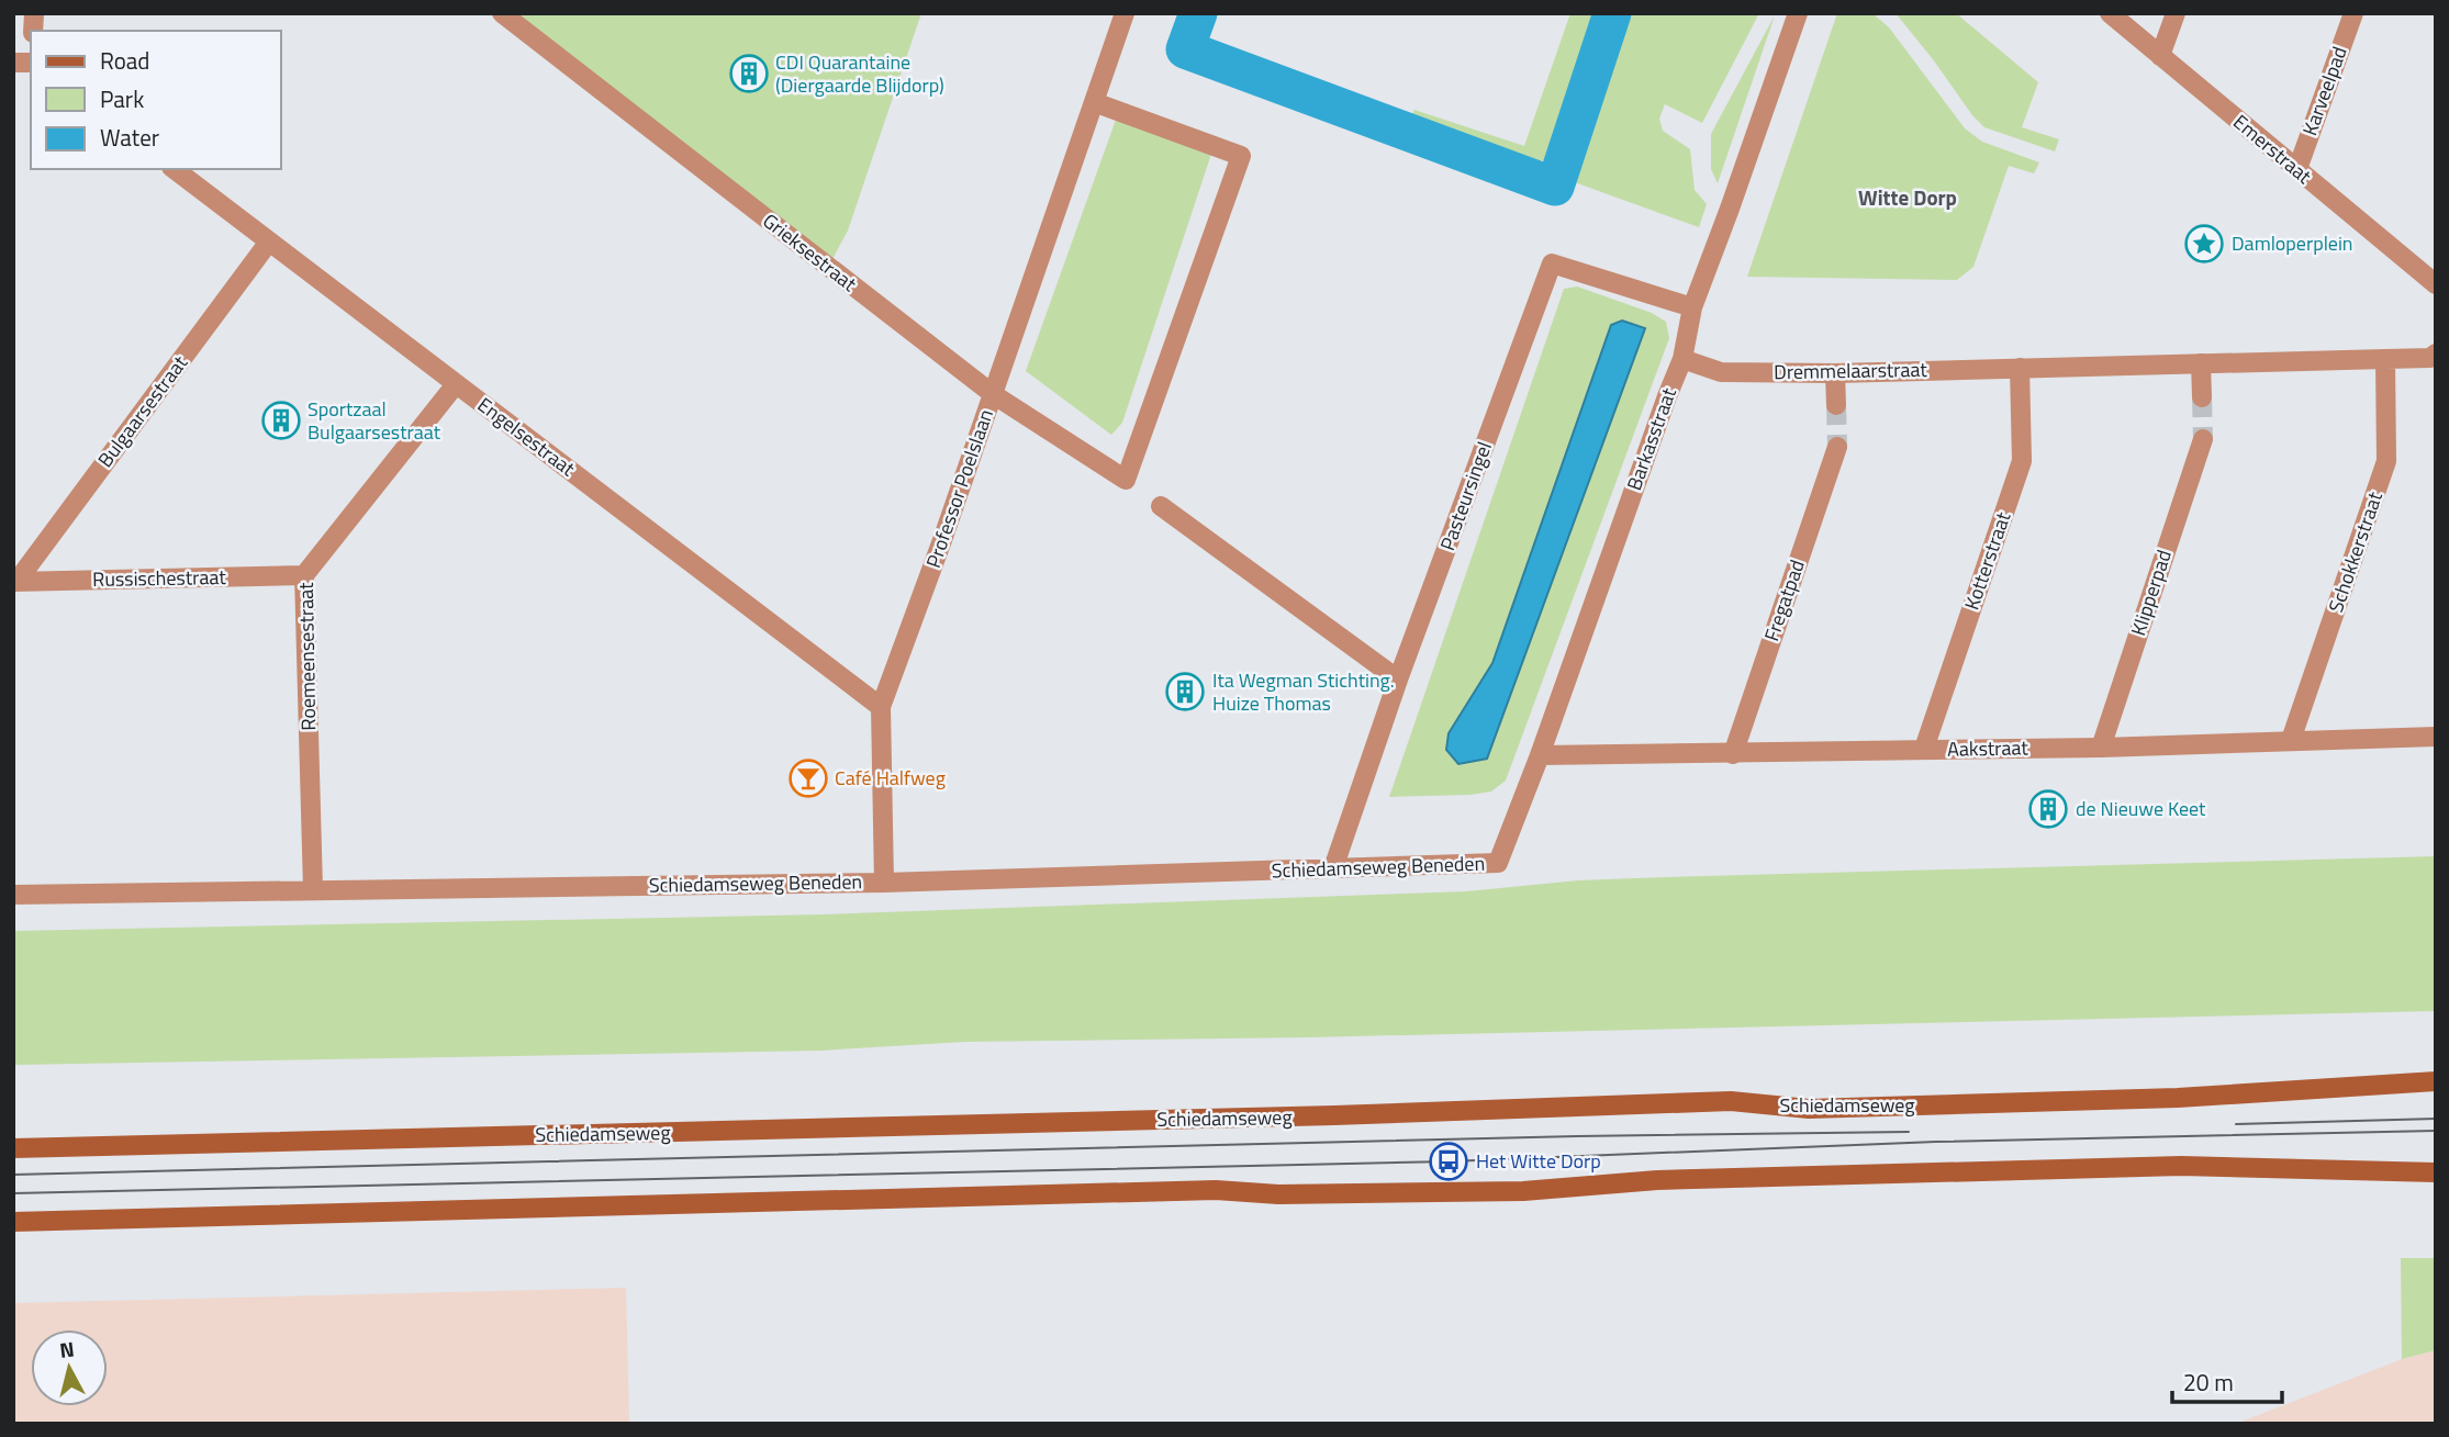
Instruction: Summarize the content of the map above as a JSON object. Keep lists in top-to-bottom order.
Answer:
{
  "streets": {
    "main road": ["Schiedamseweg"],
    "street": [
      "Karveelpad",
      "Emerstraat",
      "Grieksestraat",
      "Dremmelaarstraat",
      "Bulgaarsestraat",
      "Engelsestraat",
      "Barkasstraat",
      "Professor Poelslaan",
      "Pasteursingel",
      "Schokkerstraat",
      "Kotterstraat",
      "Russischestraat",
      "Klipperpad",
      "Fregatpad",
      "Roemeensestraat",
      "Aakstraat",
      "Schiedamseweg Beneden"
    ]
  },
  "crossings": [
    ["Karveelpad", "Emerstraat"],
    ["Grieksestraat", "Professor Poelslaan"],
    ["Dremmelaarstraat", "Barkasstraat"],
    ["Dremmelaarstraat", "Kotterstraat"],
    ["Bulgaarsestraat", "Engelsestraat"],
    ["Bulgaarsestraat", "Russischestraat"],
    ["Engelsestraat", "Professor Poelslaan"],
    ["Engelsestraat", "Roemeensestraat"],
    ["Barkasstraat", "Pasteursingel"],
    ["Barkasstraat", "Aakstraat"],
    ["Barkasstraat", "Schiedamseweg Beneden"],
    ["Professor Poelslaan", "Schiedamseweg Beneden"],
    ["Pasteursingel", "Schiedamseweg Beneden"],
    ["Schokkerstraat", "Aakstraat"],
    ["Kotterstraat", "Aakstraat"],
    ["Russischestraat", "Roemeensestraat"],
    ["Klipperpad", "Aakstraat"],
    ["Fregatpad", "Aakstraat"],
    ["Roemeensestraat", "Schiedamseweg Beneden"]
  ],
  "districts": ["Witte Dorp"],
  "places": {
    "building": [
      "CDI Quarantaine (Diergaarde Blijdorp)",
      "Sportzaal Bulgaarsestraat",
      "Ita Wegman Stichting. Huize Thomas",
      "de Nieuwe Keet"
    ],
    "place": ["Damloperplein"],
    "bar": ["Café Halfweg"],
    "bus stop": ["Het Witte Dorp"]
  },
  "legend": ["Road", "Park", "Water"],
  "scale_bar": "20 m",
  "north": "top"
}
